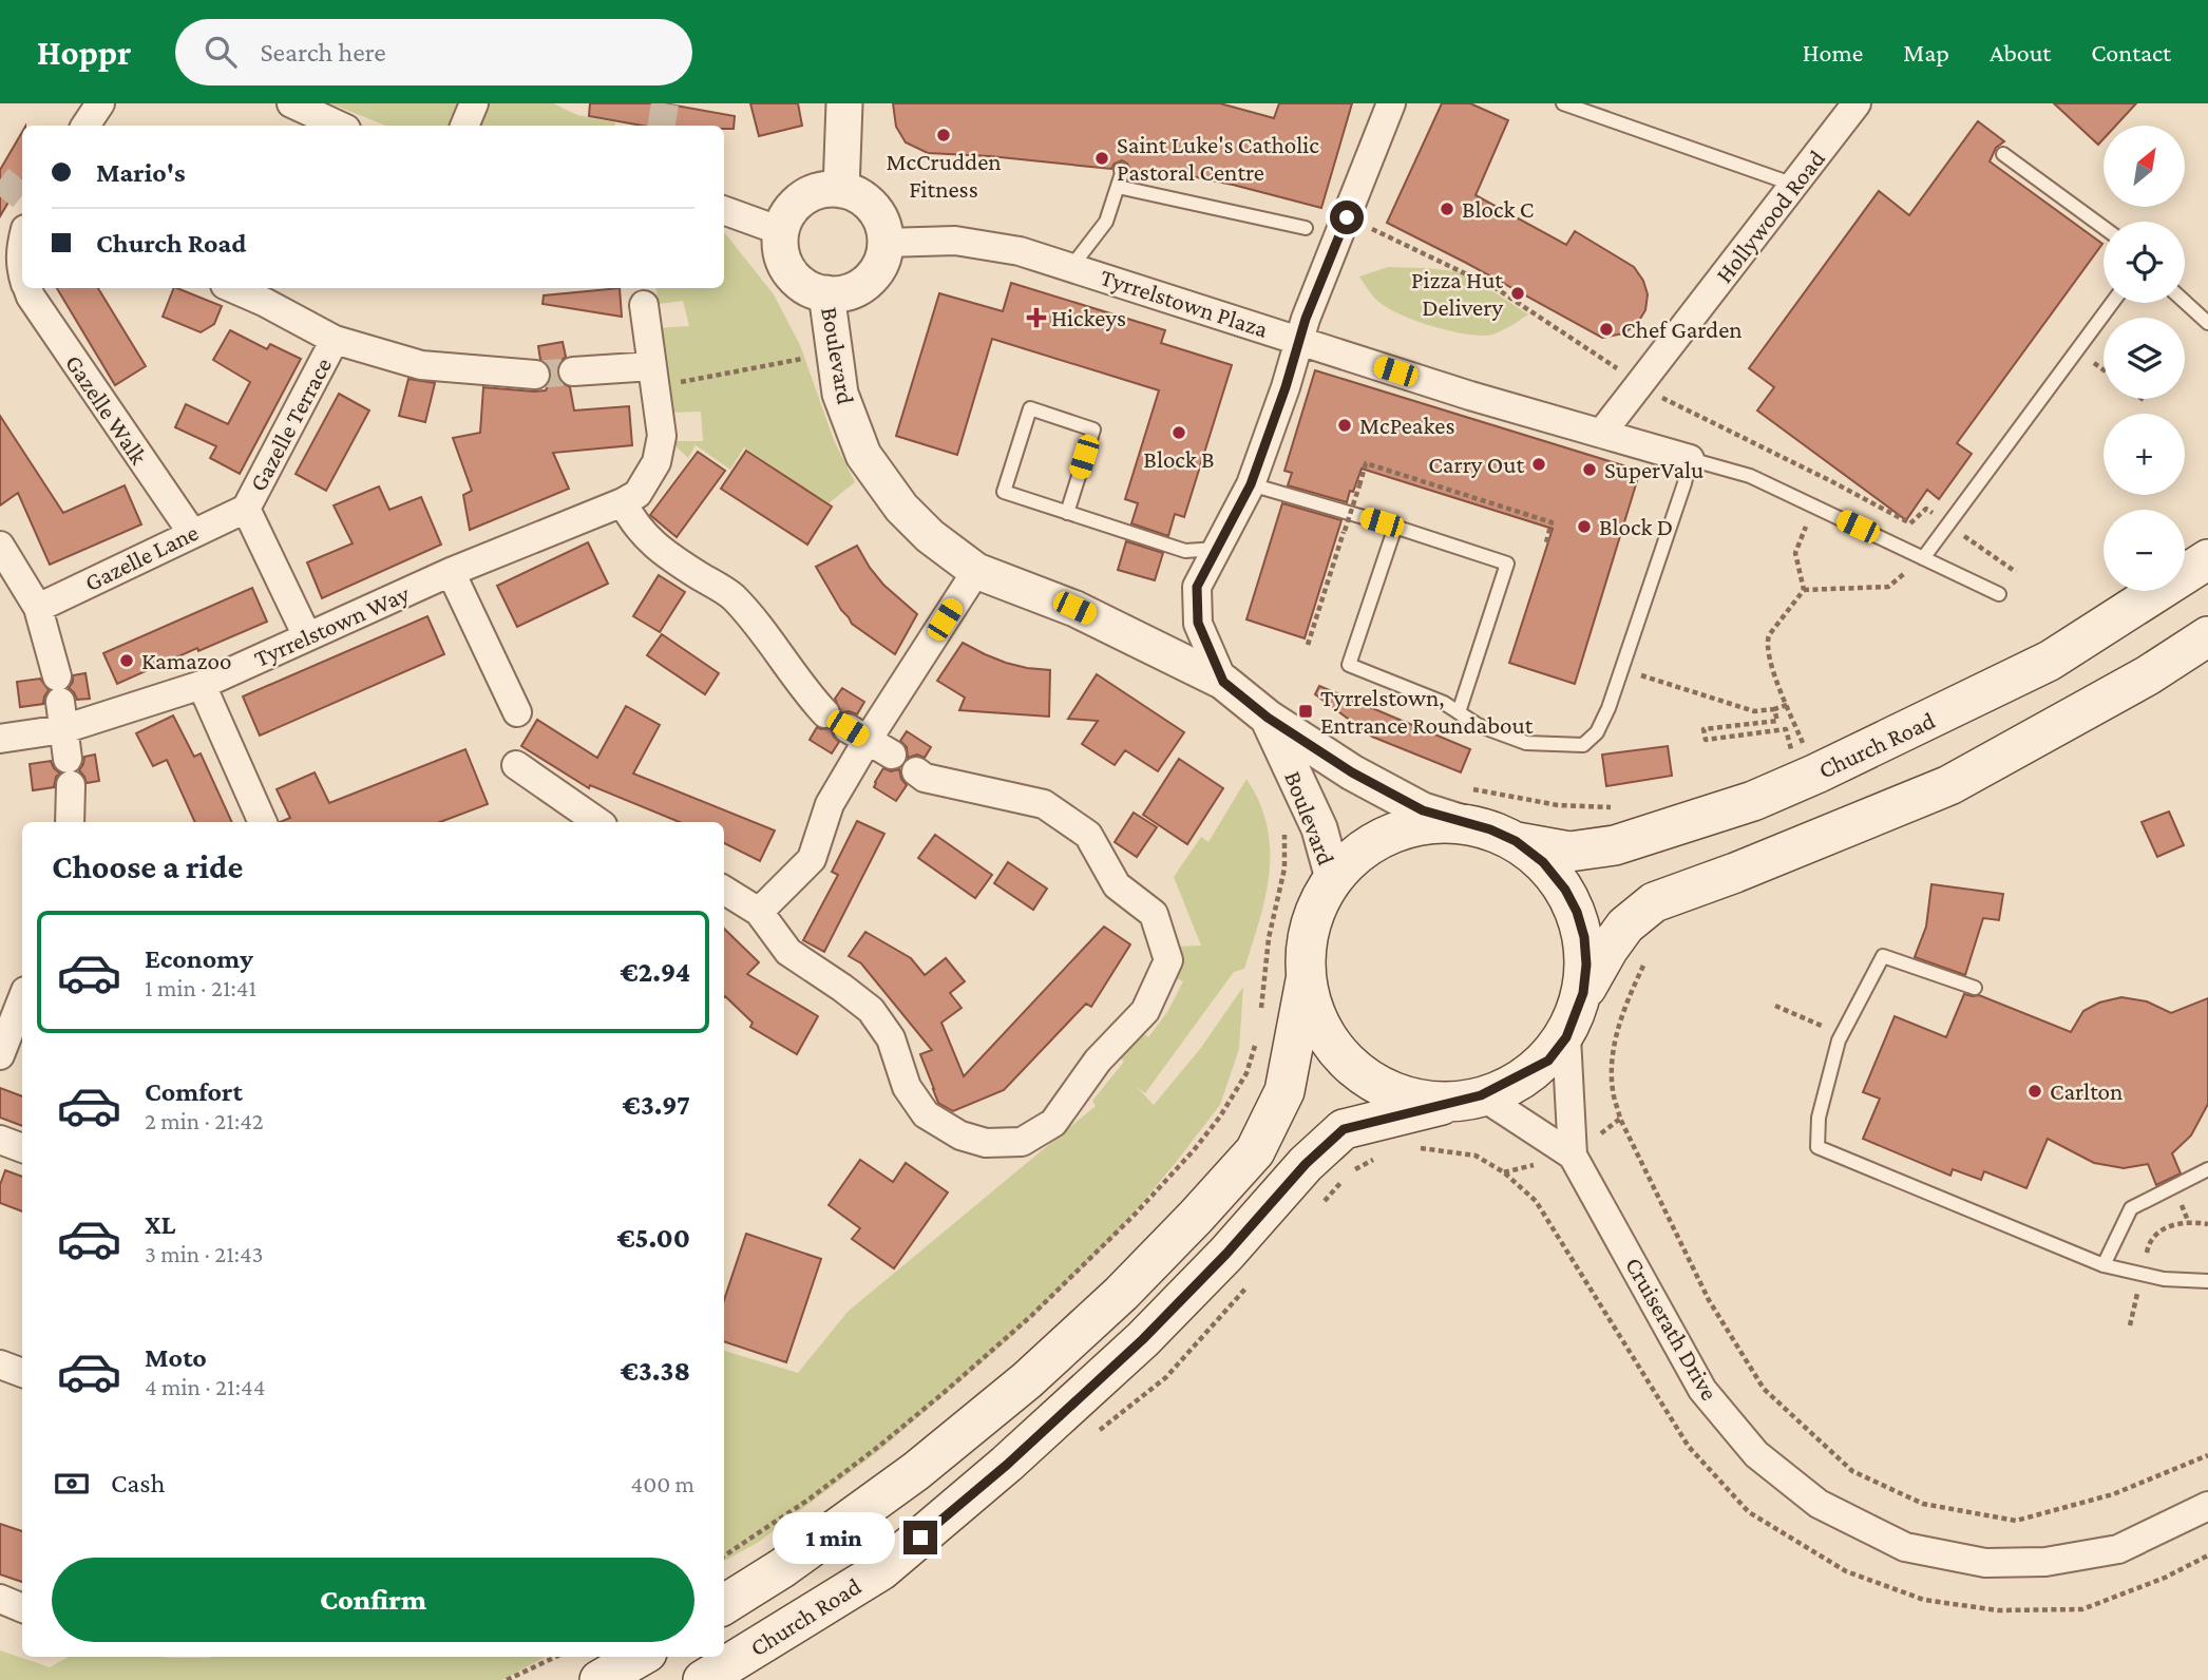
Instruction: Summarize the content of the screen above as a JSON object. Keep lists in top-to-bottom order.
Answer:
{
  "streets": {
    "main road": ["Church Road"],
    "street": [
      "Hollywood Road",
      "Tyrrelstown Plaza",
      "Boulevard",
      "Gazelle Walk",
      "Gazelle Terrace",
      "Gazelle Lane",
      "Tyrrelstown Way",
      "Cruiserath Drive"
    ]
  },
  "crossings": [
    ["Hollywood Road", "Tyrrelstown Plaza"],
    ["Tyrrelstown Plaza", "Boulevard"],
    ["Gazelle Walk", "Gazelle Lane"],
    ["Gazelle Terrace", "Gazelle Lane"]
  ],
  "places": {
    "other": [
      "McCrudden Fitness",
      "Saint Luke's Catholic Pastoral Centre",
      "Block C",
      "Pizza Hut Delivery",
      "Chef Garden",
      "McPeakes",
      "Block B",
      "Carry Out",
      "SuperValu",
      "Block D",
      "Kamazoo",
      "Carlton"
    ],
    "health": ["Hickeys"],
    "transit": ["Tyrrelstown, Entrance Roundabout"]
  },
  "north": "top right",
  "page": {
    "header": "Hoppr",
    "search": "Search here",
    "nav": [
      "Home",
      "Map",
      "About",
      "Contact"
    ],
    "map_buttons": ["+", "−"],
    "banner": ["Mario's", "Church Road"],
    "heading": "Choose a ride",
    "list": [
      {
        "name": "Economy",
        "note": "1 min · 21:41",
        "value": "€2.94"
      },
      {
        "name": "Comfort",
        "note": "2 min · 21:42",
        "value": "€3.97"
      },
      {
        "name": "XL",
        "note": "3 min · 21:43",
        "value": "€5.00"
      },
      {
        "name": "Moto",
        "note": "4 min · 21:44",
        "value": "€3.38"
      }
    ],
    "pay": ["Cash", "400 m"],
    "bubble": "1 min",
    "buttons": "Confirm"
  }
}
